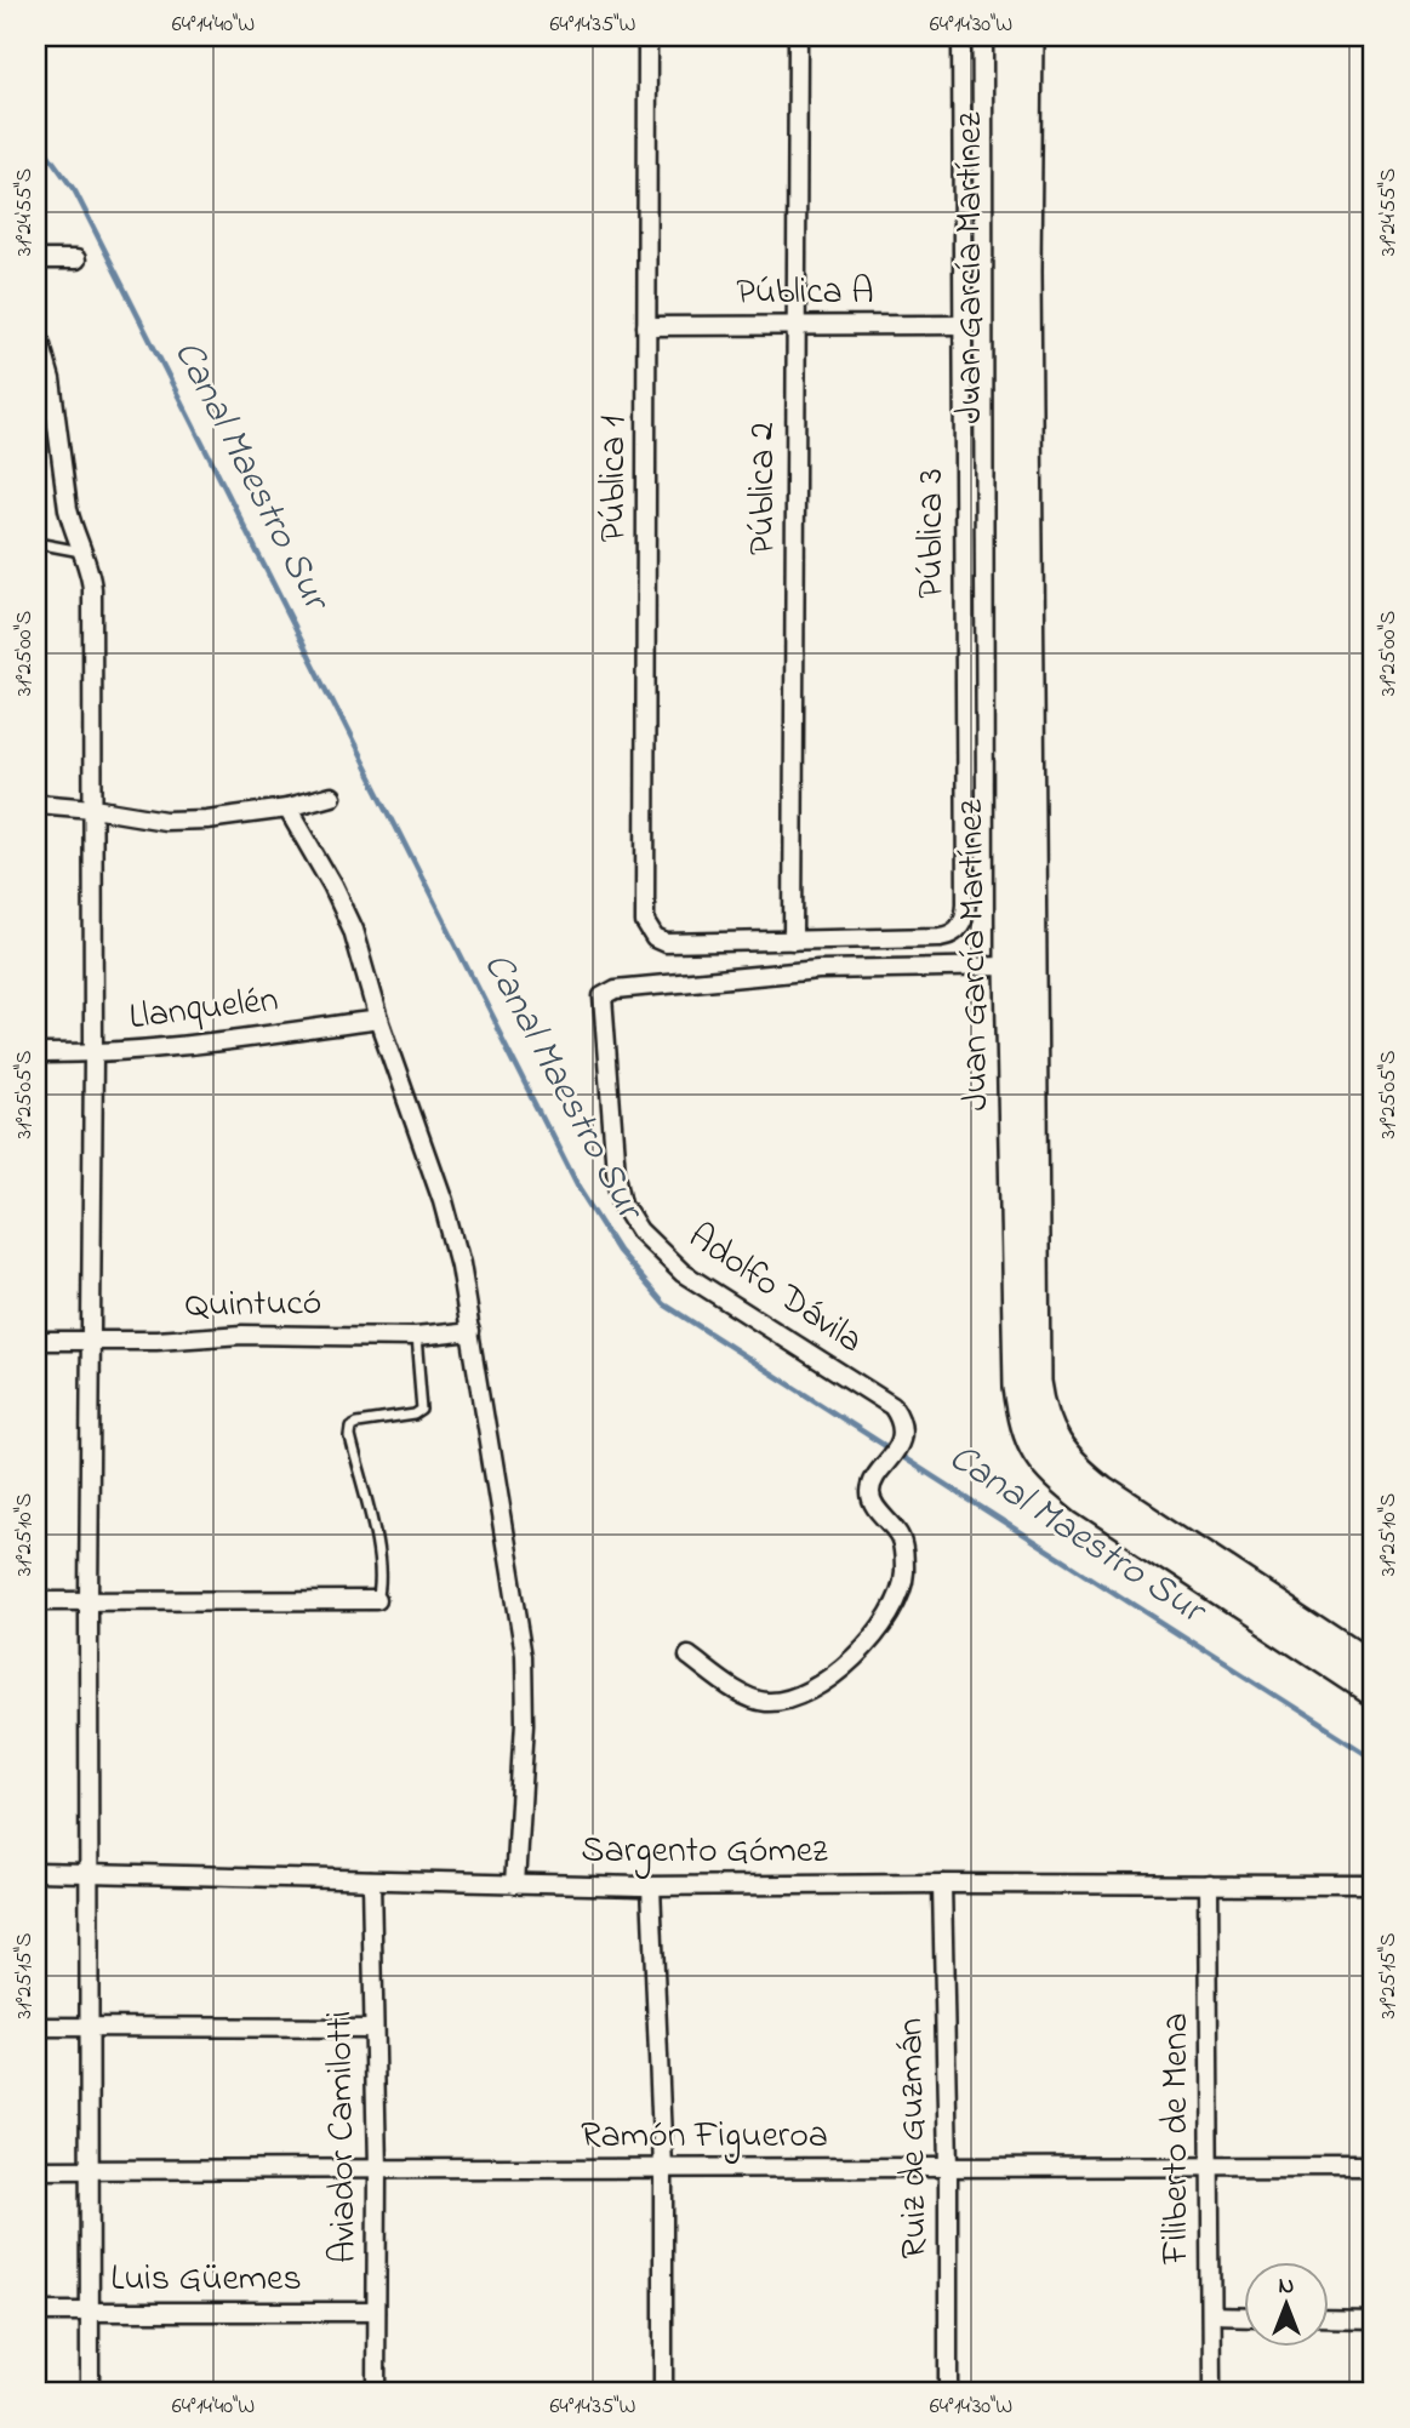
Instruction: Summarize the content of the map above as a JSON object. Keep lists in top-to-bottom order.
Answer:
{
  "streets": {
    "main road": ["Juan García Martínez"],
    "street": [
      "Pública A",
      "Pública 1",
      "Pública 2",
      "Pública 3",
      "Llanquelén",
      "Adolfo Dávila",
      "Quintucó",
      "Sargento Gómez",
      "Aviador Camilotti",
      "Ramón Figueroa",
      "Ruiz de Guzmán",
      "Filiberto de Mena",
      "Luis Güemes"
    ]
  },
  "crossings": [
    ["Juan García Martínez", "Adolfo Dávila"],
    ["Pública A", "Pública 1"],
    ["Pública A", "Pública 2"],
    ["Pública A", "Pública 3"],
    ["Pública 1", "Pública 2"],
    ["Pública 1", "Pública 3"],
    ["Pública 2", "Pública 3"],
    ["Sargento Gómez", "Aviador Camilotti"],
    ["Sargento Gómez", "Ruiz de Guzmán"],
    ["Sargento Gómez", "Filiberto de Mena"],
    ["Aviador Camilotti", "Ramón Figueroa"],
    ["Aviador Camilotti", "Luis Güemes"],
    ["Ramón Figueroa", "Ruiz de Guzmán"],
    ["Ramón Figueroa", "Filiberto de Mena"]
  ],
  "water": ["Canal Maestro Sur"],
  "north": "top",
  "coordinates": [
    "64°14'40\"W",
    "64°14'35\"W",
    "64°14'30\"W",
    "31°24'55\"S",
    "31°25'00\"S",
    "31°25'05\"S",
    "31°25'10\"S",
    "31°25'15\"S"
  ]
}
